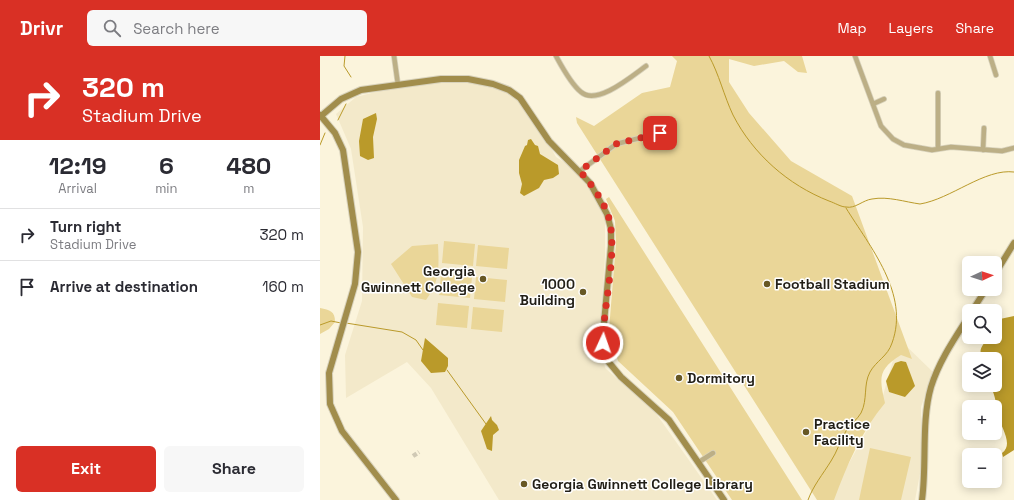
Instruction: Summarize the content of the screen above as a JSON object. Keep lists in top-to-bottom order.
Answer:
{
  "places": [
    "Georgia Gwinnett College",
    "Football Stadium",
    "1000 Building",
    "Dormitory",
    "Practice Facility",
    "Georgia Gwinnett College Library"
  ],
  "north": "right",
  "page": {
    "header": "Drivr",
    "search": "Search here",
    "nav": ["Map", "Layers", "Share"],
    "turn": ["320 m", "Stadium Drive"],
    "eta": [
      "12:19",
      "Arrival",
      "6",
      "min",
      "480",
      "m"
    ],
    "list": [
      {
        "name": "Turn right",
        "note": "Stadium Drive",
        "value": "320 m"
      },
      {
        "name": "Arrive at destination",
        "value": "160 m"
      }
    ],
    "map_buttons": ["+", "−"],
    "buttons": ["Exit", "Share"]
  }
}
